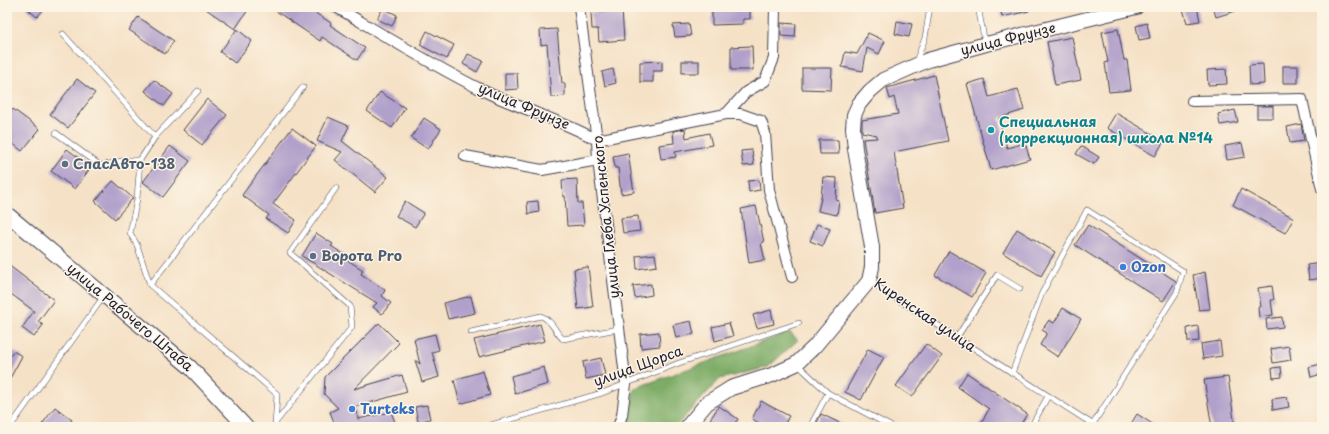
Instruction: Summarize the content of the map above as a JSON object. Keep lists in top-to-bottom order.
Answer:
{
  "streets": {
    "street": [
      "улица Фрунзе",
      "улица Глеба Успенского",
      "Киренская улица",
      "улица Рабочего Штаба"
    ],
    "lane": ["улица Щорса"]
  },
  "crossings": [
    ["улица Фрунзе", "улица Глеба Успенского"],
    ["улица Фрунзе", "Киренская улица"],
    ["улица Глеба Успенского", "улица Щорса"]
  ],
  "places": [
    "Специальная (коррекционная) школа №14",
    "СпасАвто-138",
    "Ворота Pro",
    "Ozon",
    "Turteks"
  ]
}
